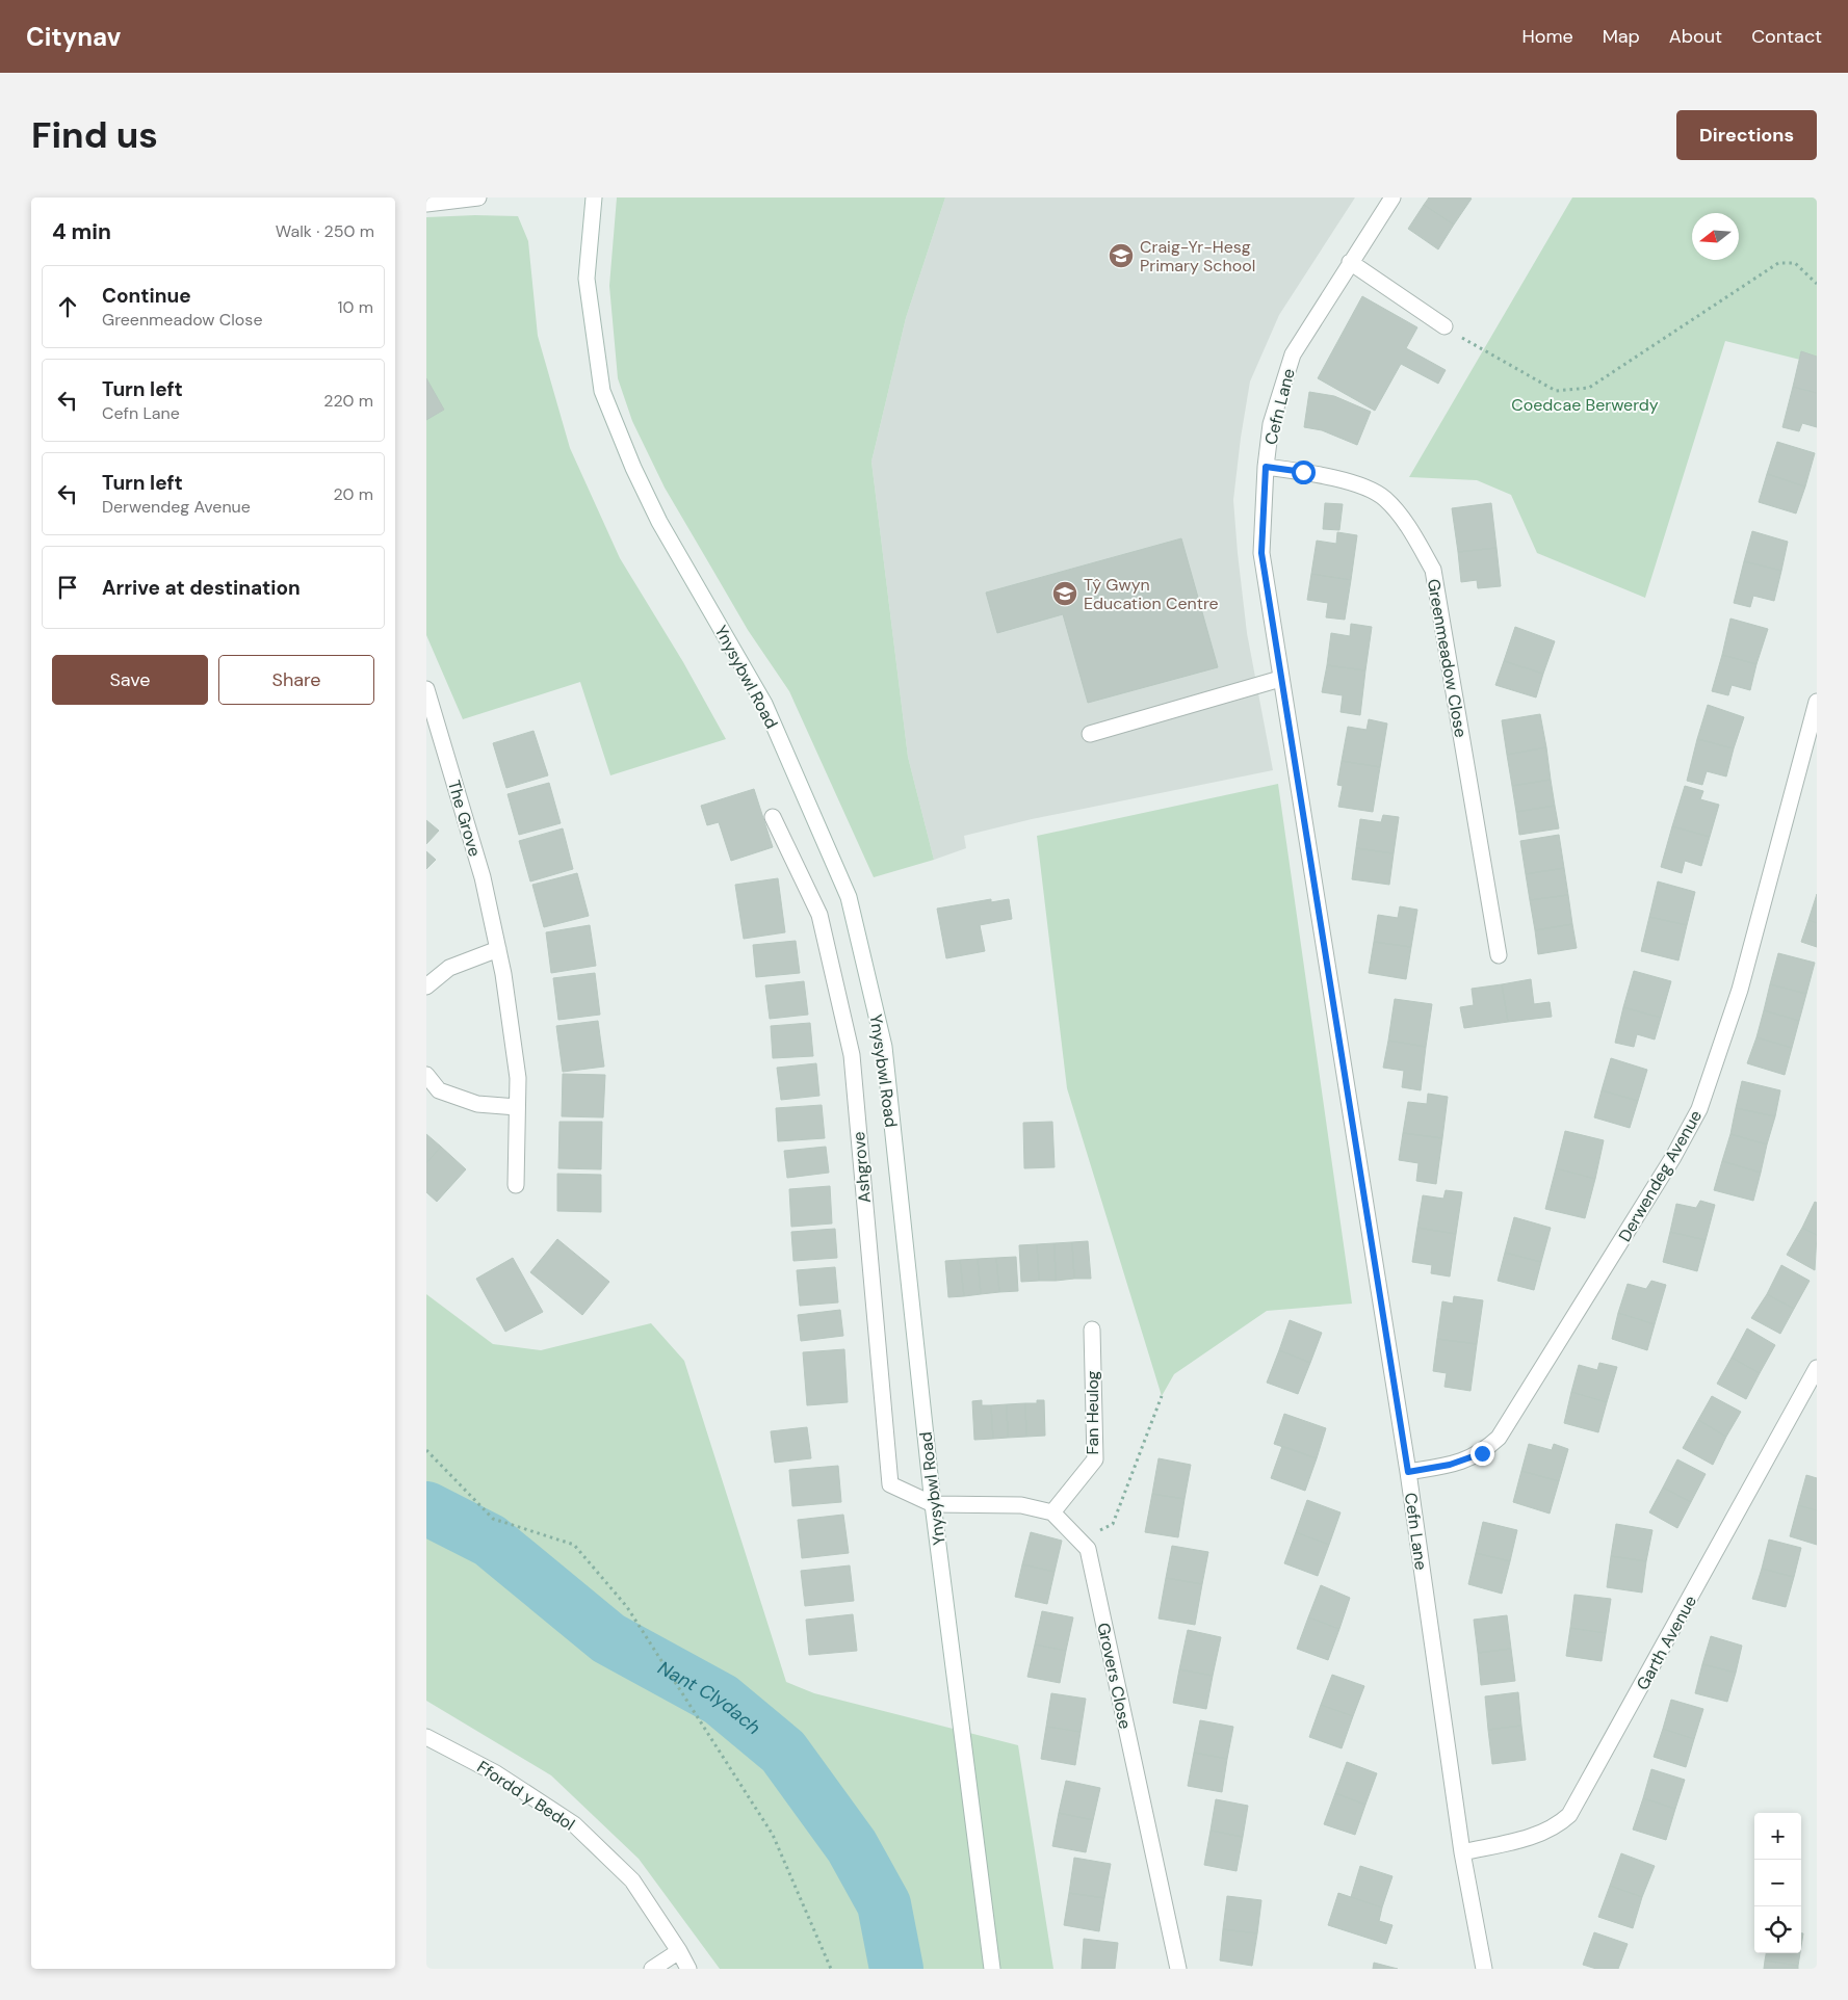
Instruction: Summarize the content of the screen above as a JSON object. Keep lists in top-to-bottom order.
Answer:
{
  "streets": {
    "street": [
      "Cefn Lane",
      "Greenmeadow Close",
      "Ynysybwl Road",
      "The Grove",
      "Ashgrove",
      "Derwendeg Avenue",
      "Fan Heulog",
      "Garth Avenue",
      "Grovers Close",
      "Ffordd y Bedol"
    ]
  },
  "crossings": [
    ["Cefn Lane", "Greenmeadow Close"],
    ["Cefn Lane", "Derwendeg Avenue"],
    ["Cefn Lane", "Garth Avenue"],
    ["Ynysybwl Road", "Ashgrove"],
    ["Fan Heulog", "Grovers Close"]
  ],
  "water": ["Nant Clydach"],
  "parks": ["Coedcae Berwerdy"],
  "places": {
    "school or university": ["Craig-Yr-Hesg Primary School", "Tŷ Gwyn Education Centre"]
  },
  "north": "left",
  "page": {
    "header": "Citynav",
    "nav": [
      "Home",
      "Map",
      "About",
      "Contact"
    ],
    "buttons": [
      "Directions",
      ["Save", "Share"]
    ],
    "title": "Find us",
    "heading": ["4 min", "Walk · 250 m"],
    "list": [
      ["Continue", "Greenmeadow Close", "10 m"],
      ["Turn left", "Cefn Lane", "220 m"],
      ["Turn left", "Derwendeg Avenue", "20 m"],
      "Arrive at destination"
    ],
    "map_buttons": ["+", "−"]
  }
}
